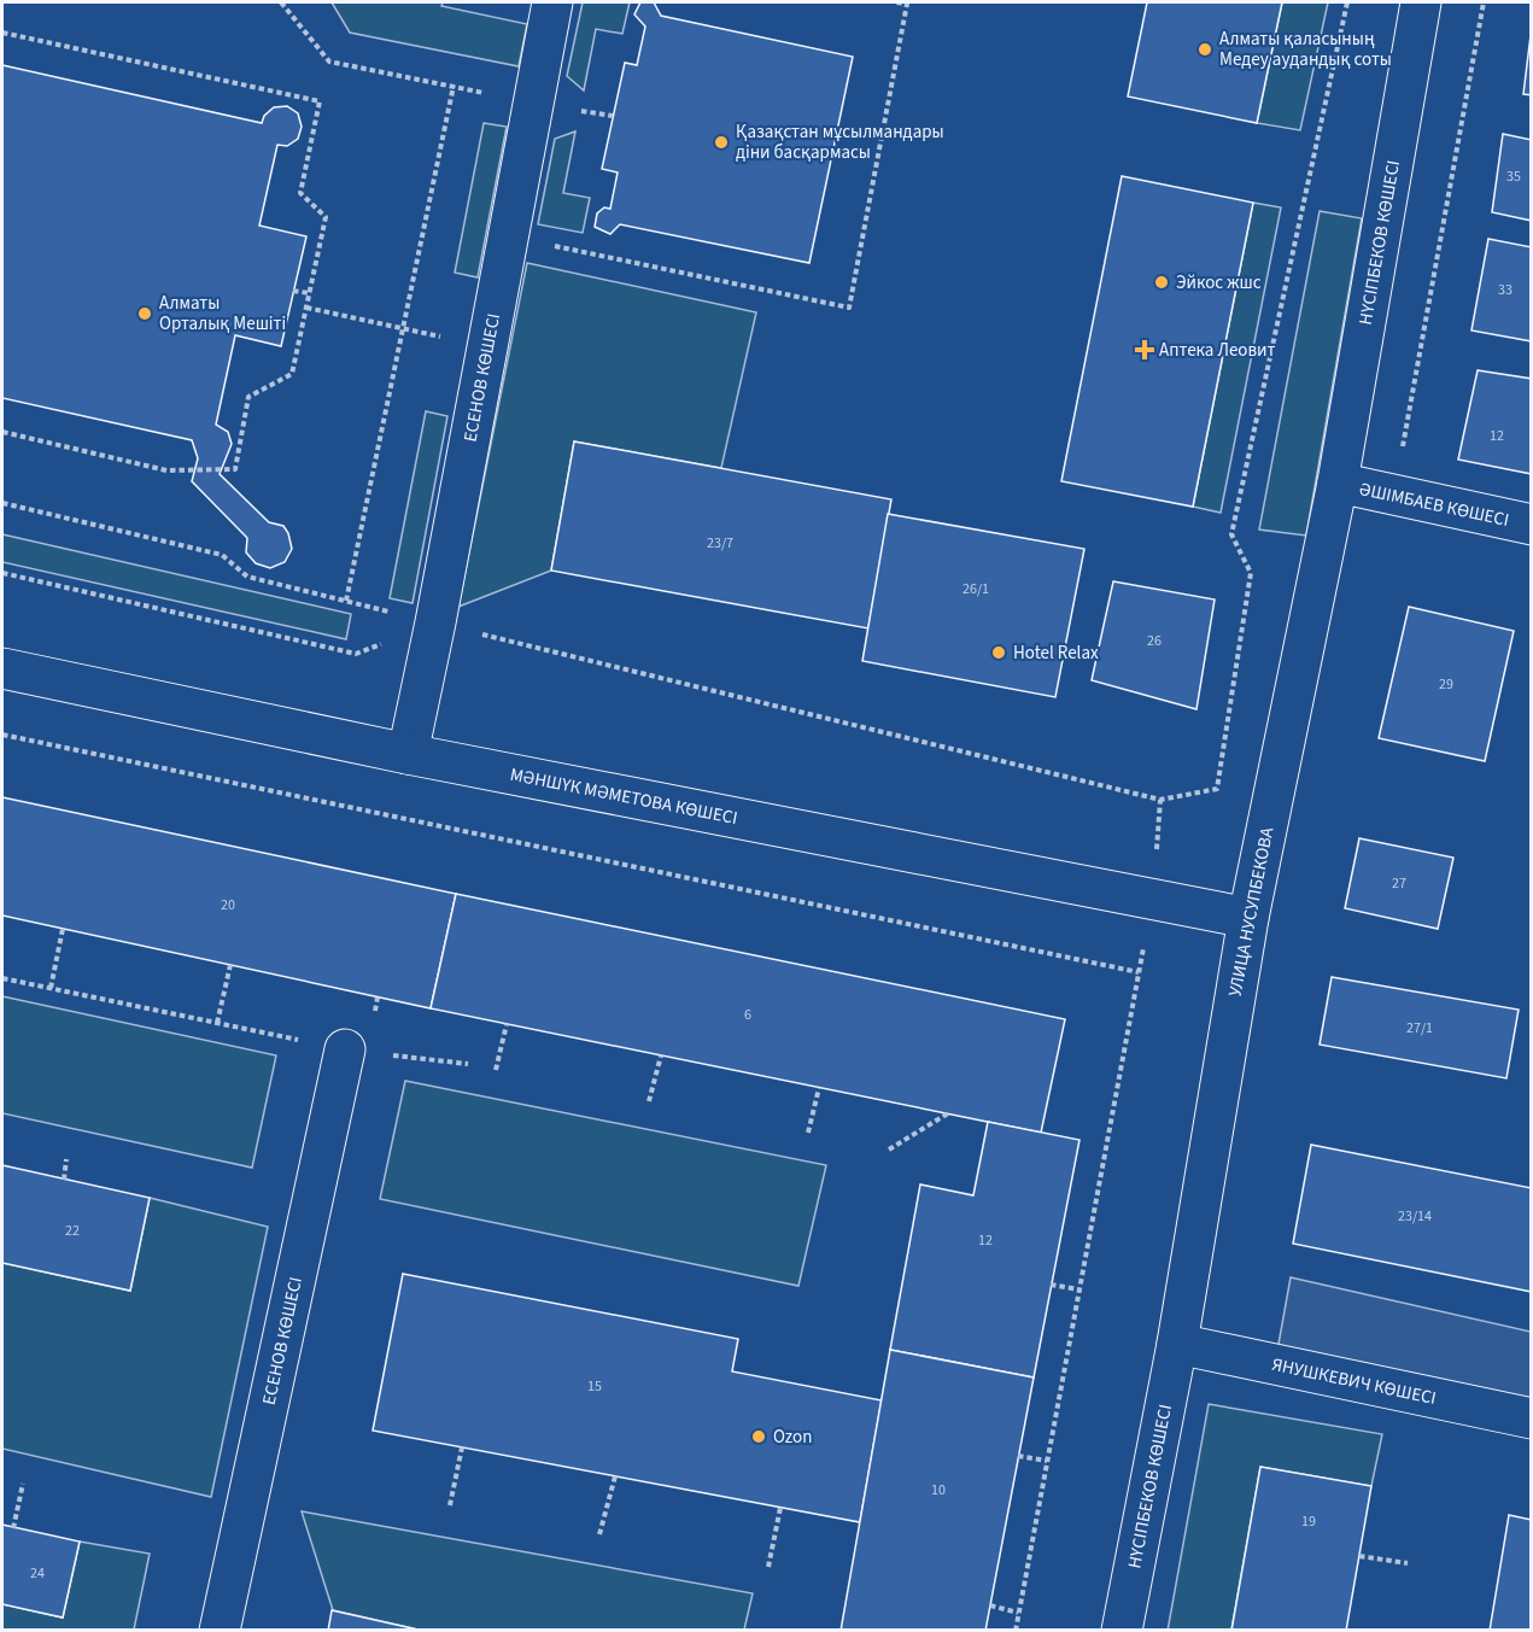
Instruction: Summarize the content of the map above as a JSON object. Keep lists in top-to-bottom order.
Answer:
{
  "streets": {
    "street": [
      "НҮСІПБЕКОВ КӨШЕСІ",
      "ЕСЕНОВ КӨШЕСІ",
      "ӘШІМБАЕВ КӨШЕСІ",
      "МӘНШҮК МӘМЕТОВА КӨШЕСІ",
      "УЛИЦА НУСУПБЕКОВА",
      "ЯНУШКЕВИЧ КӨШЕСІ"
    ]
  },
  "crossings": [
    ["НҮСІПБЕКОВ КӨШЕСІ", "ӘШІМБАЕВ КӨШЕСІ"],
    ["НҮСІПБЕКОВ КӨШЕСІ", "УЛИЦА НУСУПБЕКОВА"],
    ["НҮСІПБЕКОВ КӨШЕСІ", "ЯНУШКЕВИЧ КӨШЕСІ"],
    ["ЕСЕНОВ КӨШЕСІ", "МӘНШҮК МӘМЕТОВА КӨШЕСІ"],
    ["ӘШІМБАЕВ КӨШЕСІ", "УЛИЦА НУСУПБЕКОВА"],
    ["МӘНШҮК МӘМЕТОВА КӨШЕСІ", "УЛИЦА НУСУПБЕКОВА"],
    ["УЛИЦА НУСУПБЕКОВА", "ЯНУШКЕВИЧ КӨШЕСІ"]
  ],
  "places": {
    "other": [
      "Алматы қаласының Медеу аудандық соты",
      "Қазақстан мұсылмандары діни басқармасы",
      "Эйкос жшс",
      "Алматы Орталық Мешіті",
      "Hotel Relax",
      "Ozon"
    ],
    "health": ["Аптека Леовит"]
  },
  "house_numbers": [
    "35",
    "33",
    "12",
    "23/7",
    "26/1",
    "26",
    "29",
    "27",
    "20",
    "6",
    "27/1",
    "23/14",
    "22",
    "12",
    "15",
    "10",
    "19",
    "24"
  ]
}
